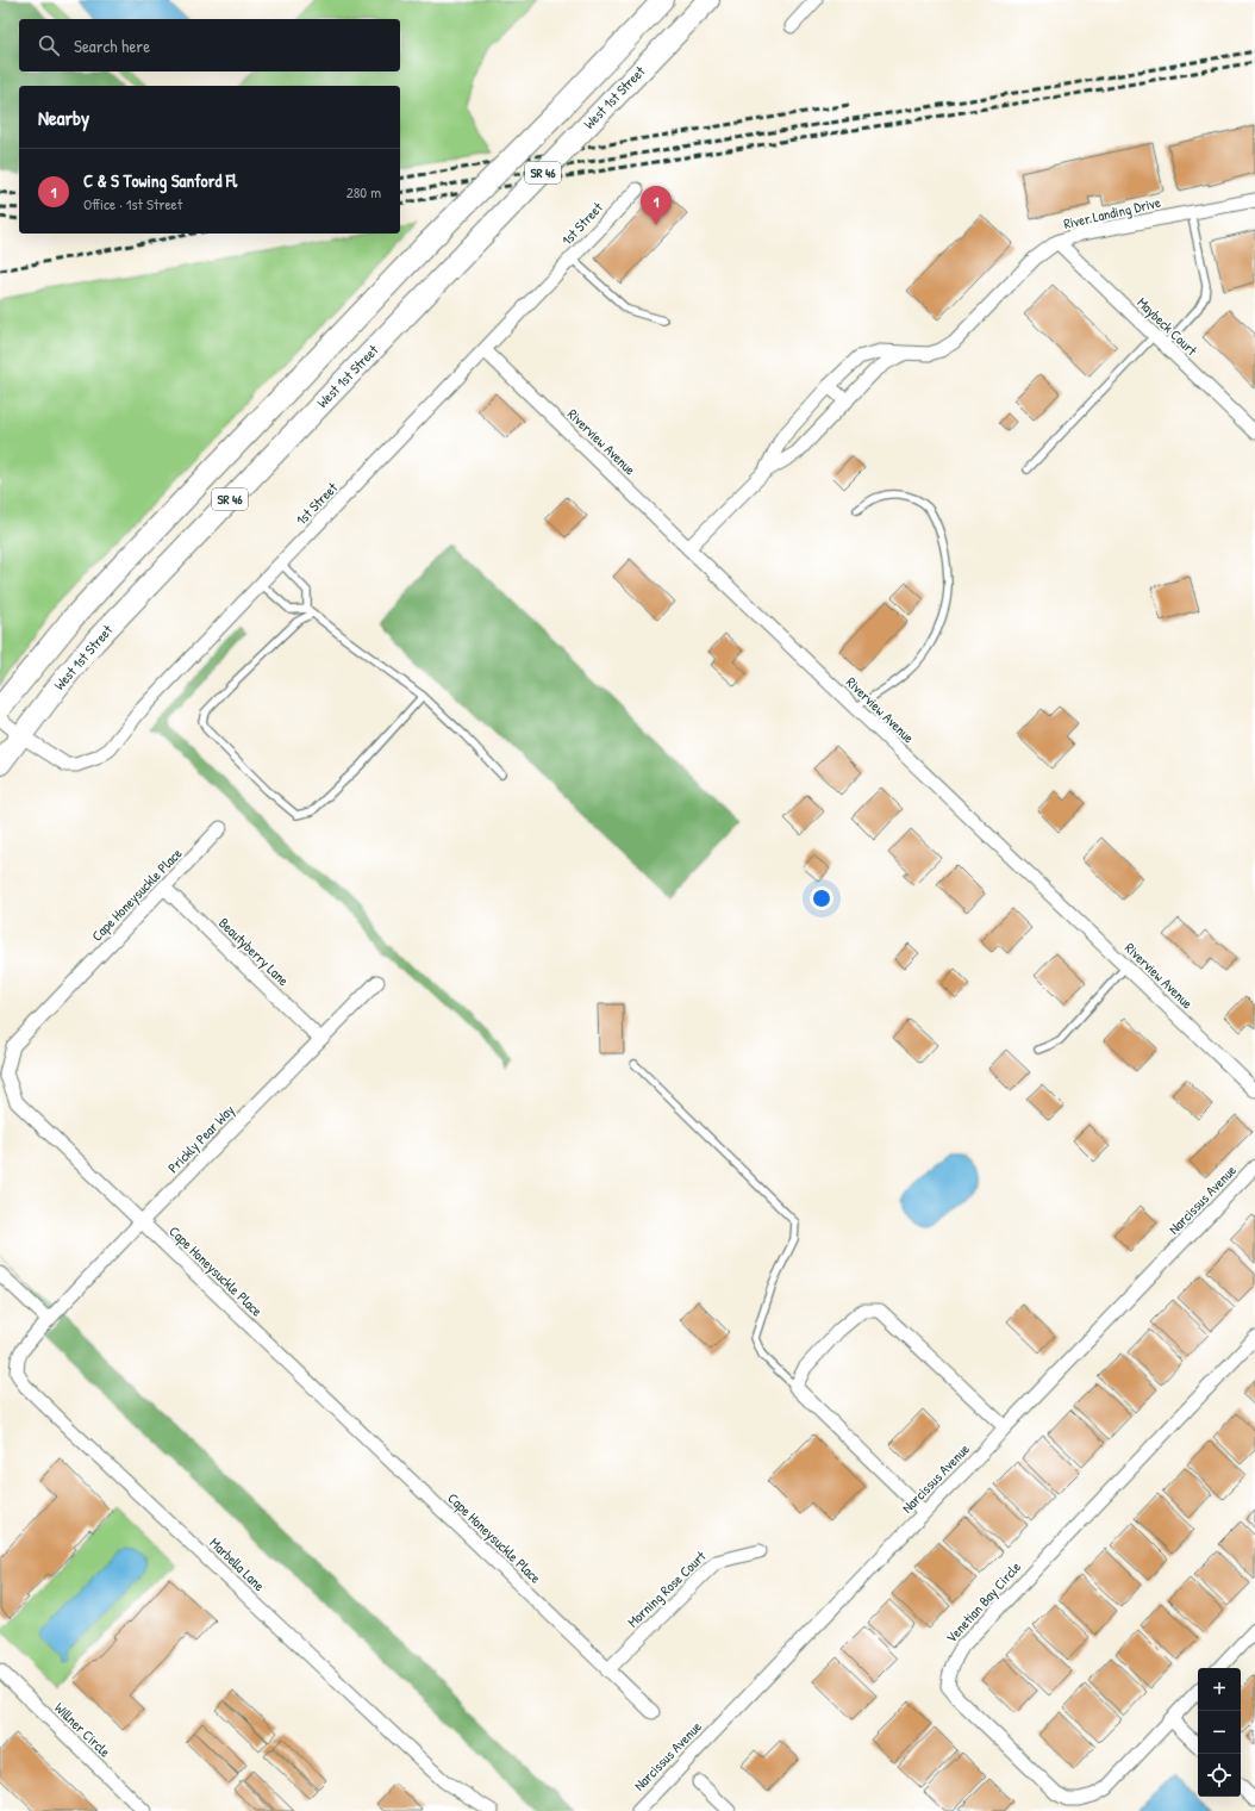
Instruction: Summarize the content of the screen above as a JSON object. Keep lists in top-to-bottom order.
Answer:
{
  "streets": {
    "main road": ["West 1st Street", "SR 46"],
    "street": [
      "River Landing Drive",
      "1st Street",
      "Maybeck Court",
      "Riverview Avenue",
      "Cape Honeysuckle Place",
      "Beautyberry Lane",
      "Prickly Pear Way",
      "Narcissus Avenue",
      "Marbella Lane",
      "Morning Rose Court",
      "Venetian Bay Circle",
      "Willner Circle"
    ]
  },
  "crossings": [
    ["West 1st Street", "1st Street"],
    ["River Landing Drive", "Maybeck Court"],
    ["River Landing Drive", "Riverview Avenue"],
    ["1st Street", "Riverview Avenue"],
    ["Cape Honeysuckle Place", "Beautyberry Lane"],
    ["Cape Honeysuckle Place", "Prickly Pear Way"],
    ["Cape Honeysuckle Place", "Morning Rose Court"],
    ["Beautyberry Lane", "Prickly Pear Way"],
    ["Prickly Pear Way", "Marbella Lane"]
  ],
  "page": {
    "search": "Search here",
    "heading": "Nearby",
    "list": [
      {
        "mark": "1",
        "name": "C & S Towing Sanford Fl",
        "note": "Office · 1st Street",
        "value": "280 m"
      }
    ],
    "pins": "1",
    "map_buttons": ["+", "−"]
  }
}
